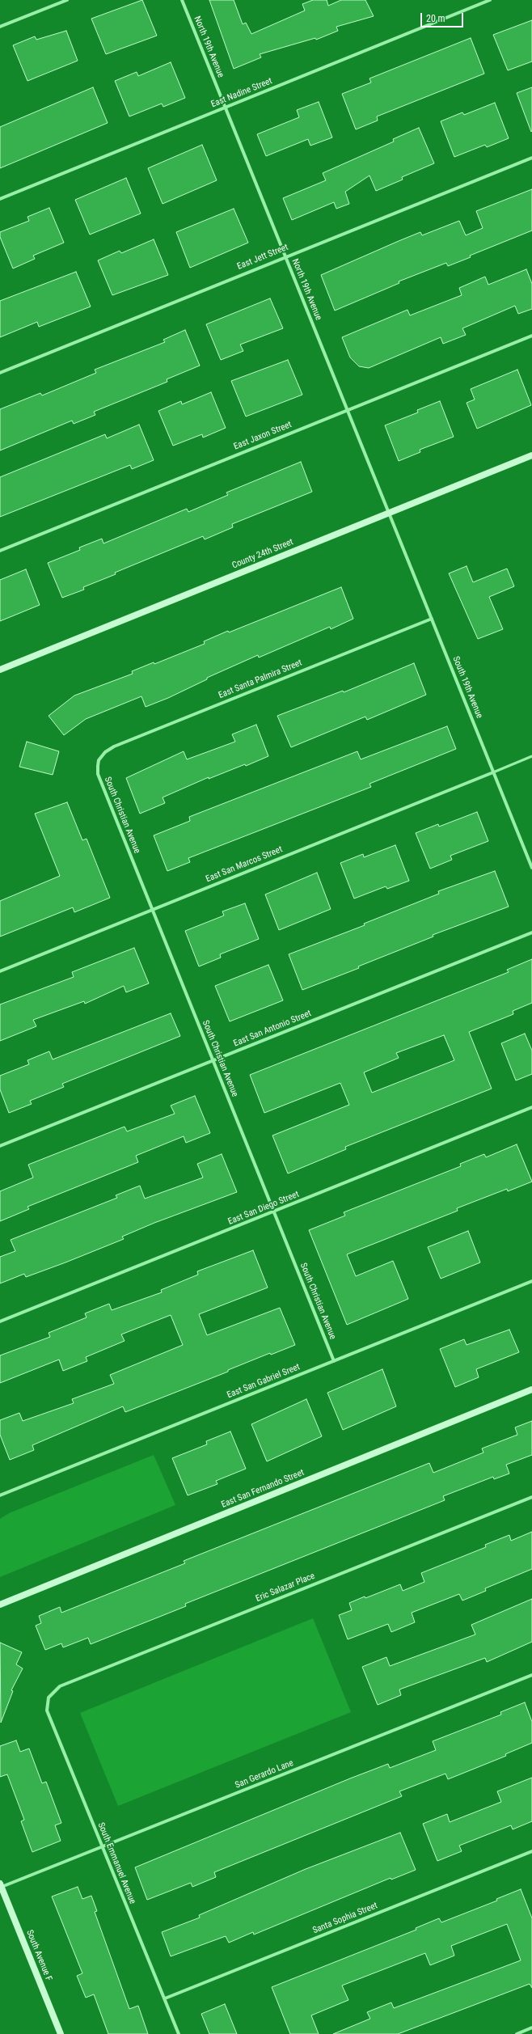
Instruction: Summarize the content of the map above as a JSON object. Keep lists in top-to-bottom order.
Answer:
{
  "streets": {
    "street": [
      "North 19th Avenue",
      "East Nadine Street",
      "East Jett Street",
      "East Jaxon Street",
      "County 24th Street",
      "East Santa Palmira Street",
      "South 19th Avenue",
      "South Christian Avenue",
      "East San Marcos Street",
      "East San Antonio Street",
      "East San Diego Street",
      "East San Gabriel Sreet",
      "East San Fernando Street",
      "Eric Salazar Place",
      "San Gerardo Lane",
      "South Emmanuel Avenue",
      "Santa Sophia Street",
      "South Avenue F"
    ]
  },
  "crossings": [
    ["North 19th Avenue", "East Nadine Street"],
    ["North 19th Avenue", "East Jett Street"],
    ["North 19th Avenue", "East Jaxon Street"],
    ["North 19th Avenue", "County 24th Street"],
    ["North 19th Avenue", "South 19th Avenue"],
    ["County 24th Street", "South 19th Avenue"],
    ["East Santa Palmira Street", "South 19th Avenue"],
    ["East Santa Palmira Street", "South Christian Avenue"],
    ["South 19th Avenue", "East San Marcos Street"],
    ["South Christian Avenue", "East San Marcos Street"],
    ["South Christian Avenue", "East San Antonio Street"],
    ["South Christian Avenue", "East San Diego Street"],
    ["South Christian Avenue", "East San Gabriel Sreet"],
    ["Eric Salazar Place", "South Emmanuel Avenue"],
    ["San Gerardo Lane", "South Emmanuel Avenue"],
    ["San Gerardo Lane", "South Avenue F"],
    ["South Emmanuel Avenue", "Santa Sophia Street"]
  ],
  "scale_bar": "20 m"
}
